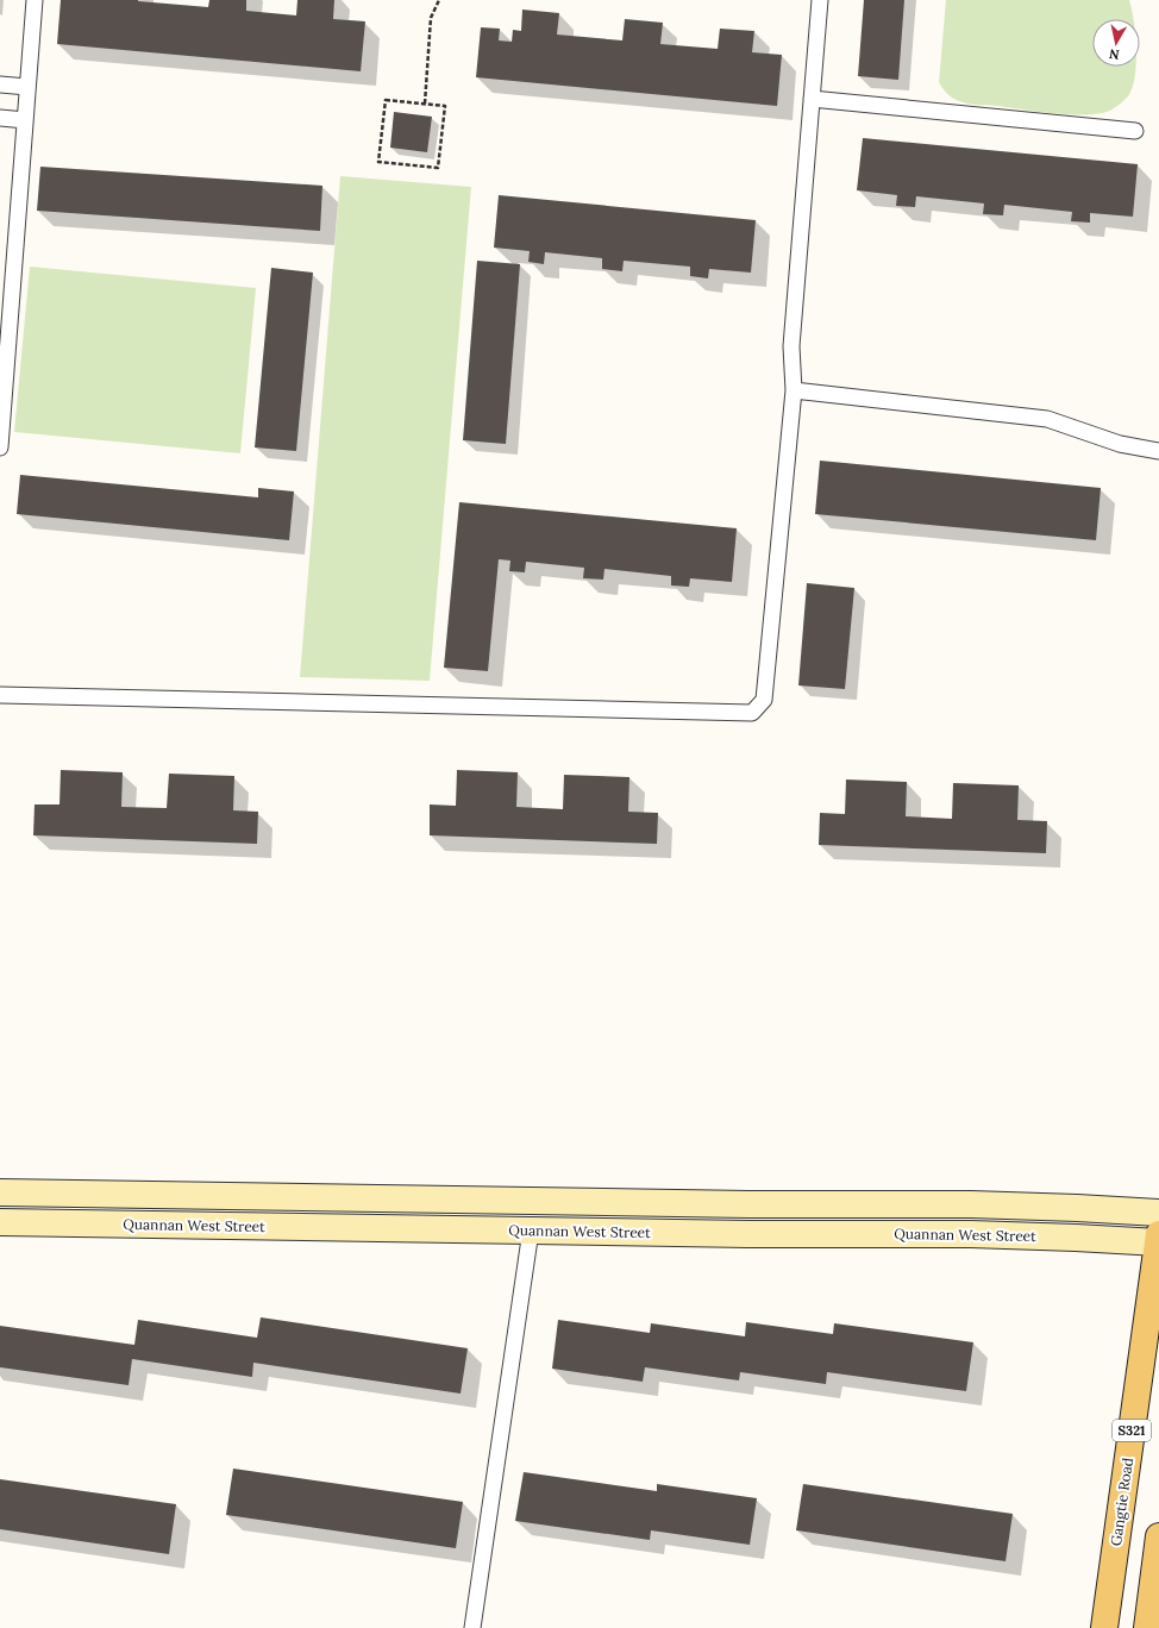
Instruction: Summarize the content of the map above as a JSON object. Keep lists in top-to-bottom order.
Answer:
{
  "streets": {
    "main road": ["Quannan West Street", "S321", "Gangtie Road"]
  },
  "crossings": [
    ["Quannan West Street", "Gangtie Road"]
  ],
  "north": "bottom"
}
